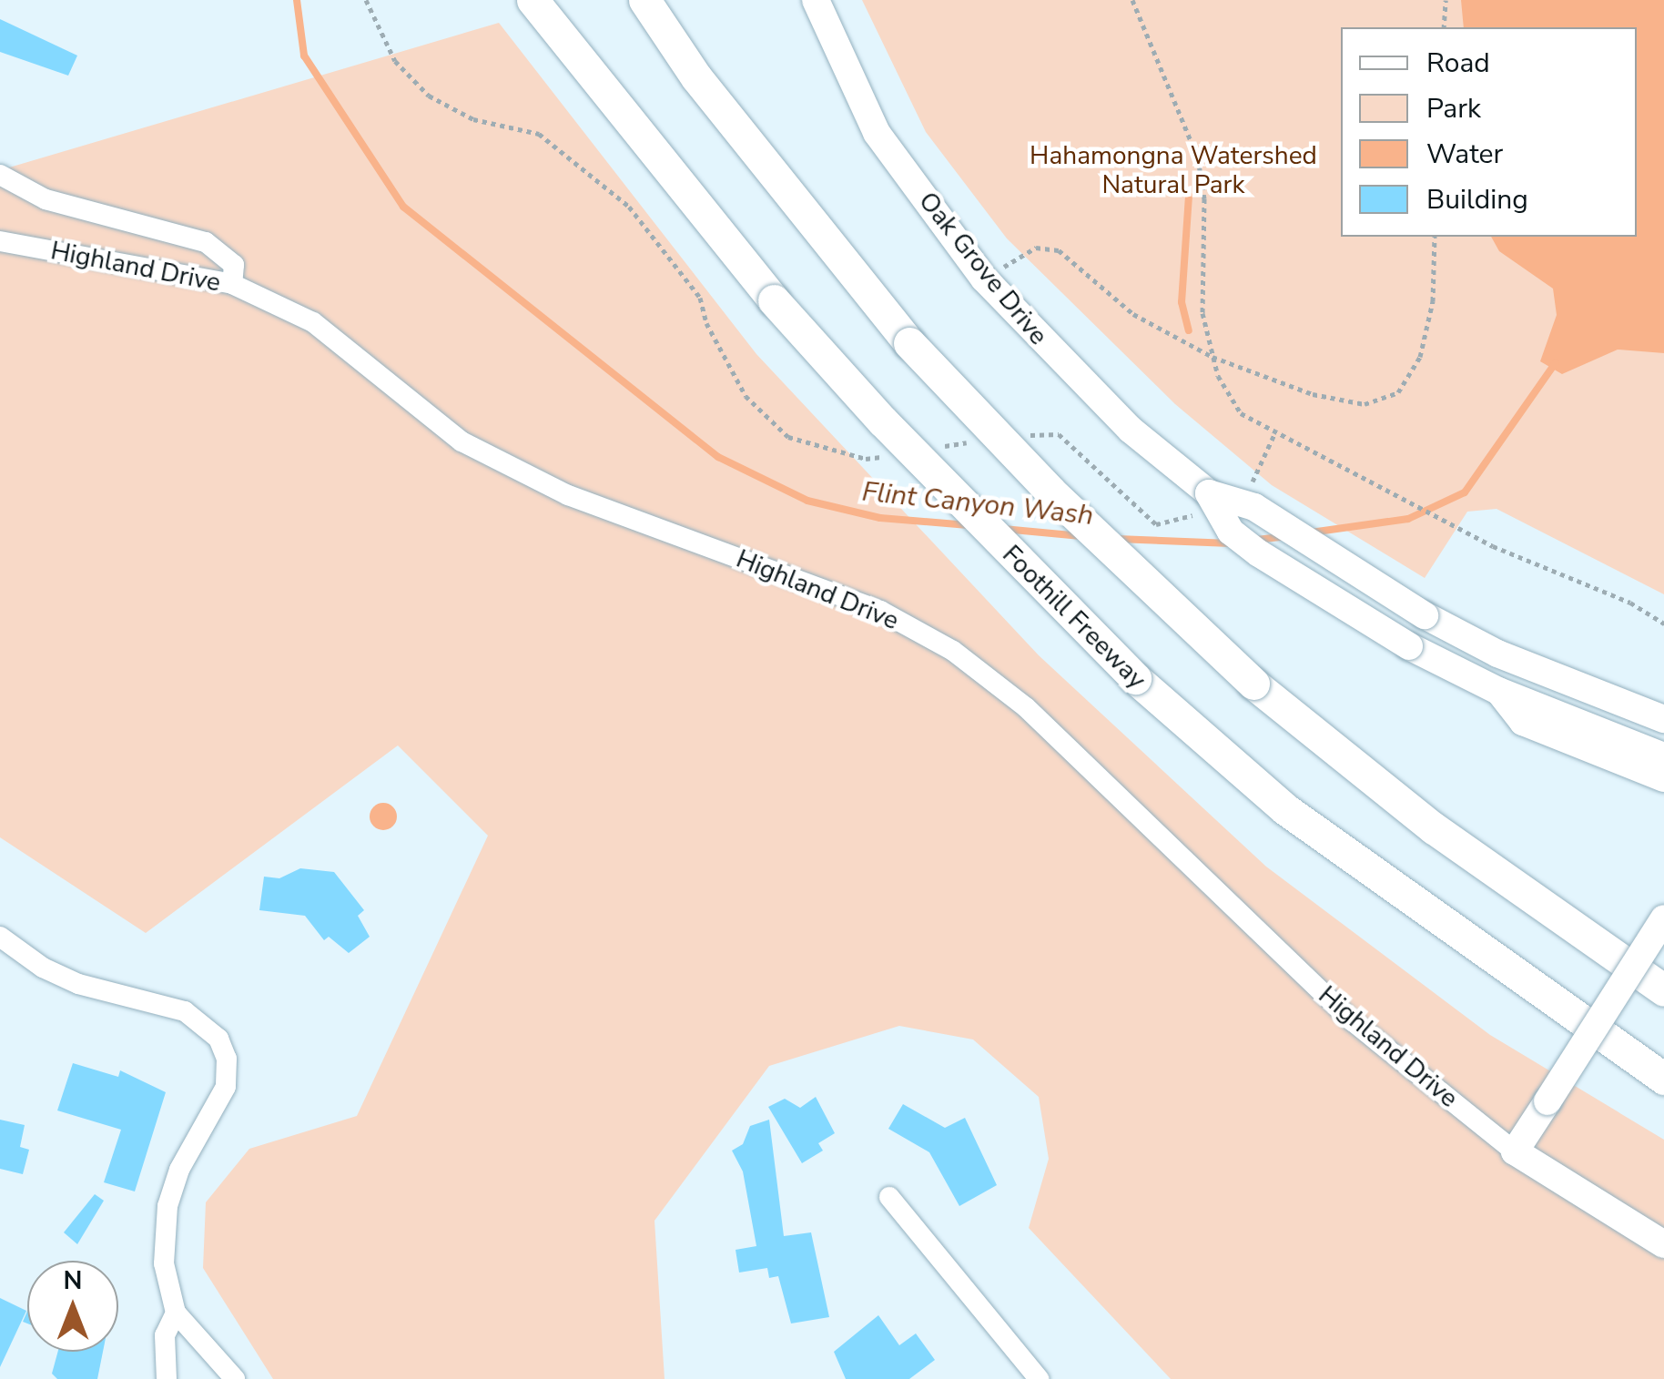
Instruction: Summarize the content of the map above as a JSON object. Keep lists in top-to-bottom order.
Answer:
{
  "streets": {
    "highway": ["Foothill Freeway"],
    "main road": ["Oak Grove Drive"],
    "street": ["Highland Drive"]
  },
  "water": ["Flint Canyon Wash"],
  "parks": ["Hahamongna Watershed Natural Park"],
  "legend": [
    "Road",
    "Park",
    "Water",
    "Building"
  ],
  "north": "top"
}
